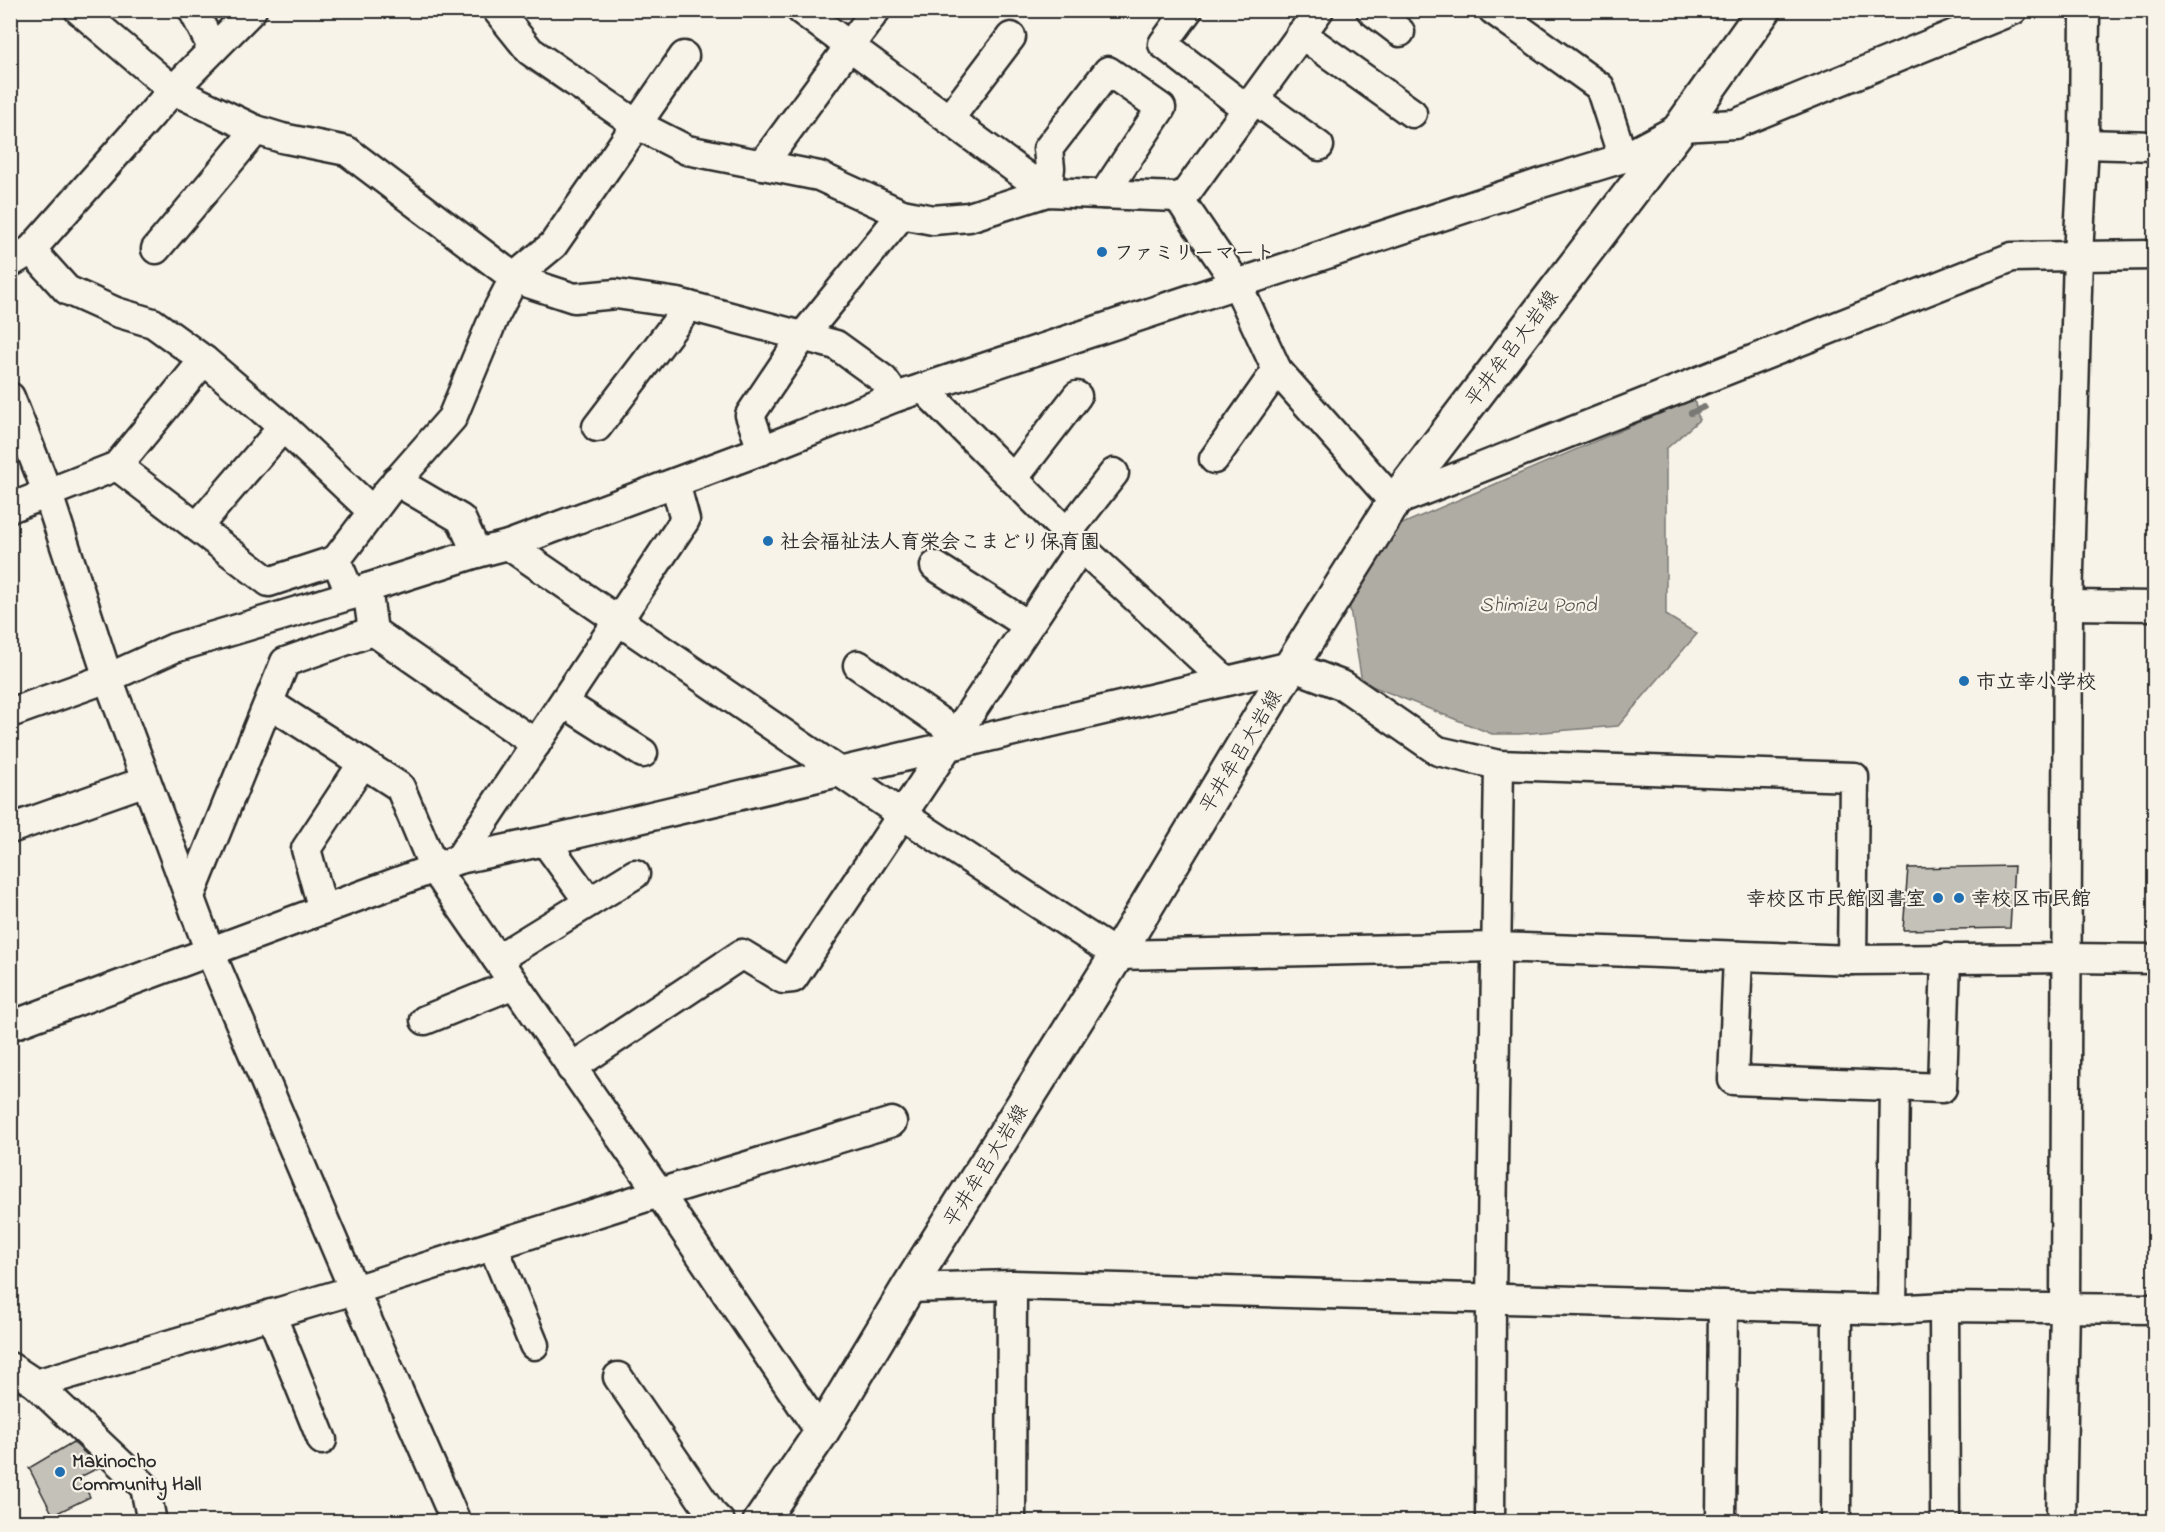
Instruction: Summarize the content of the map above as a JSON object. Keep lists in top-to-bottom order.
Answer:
{
  "streets": {
    "main road": ["平井牟呂大岩線"]
  },
  "water": ["Shimizu Pond"],
  "places": [
    "ファミリーマート",
    "社会福祉法人育栄会こまどり保育園",
    "市立幸小学校",
    "幸校区市民館図書室",
    "幸校区市民館",
    "Makinocho Community Hall"
  ]
}
